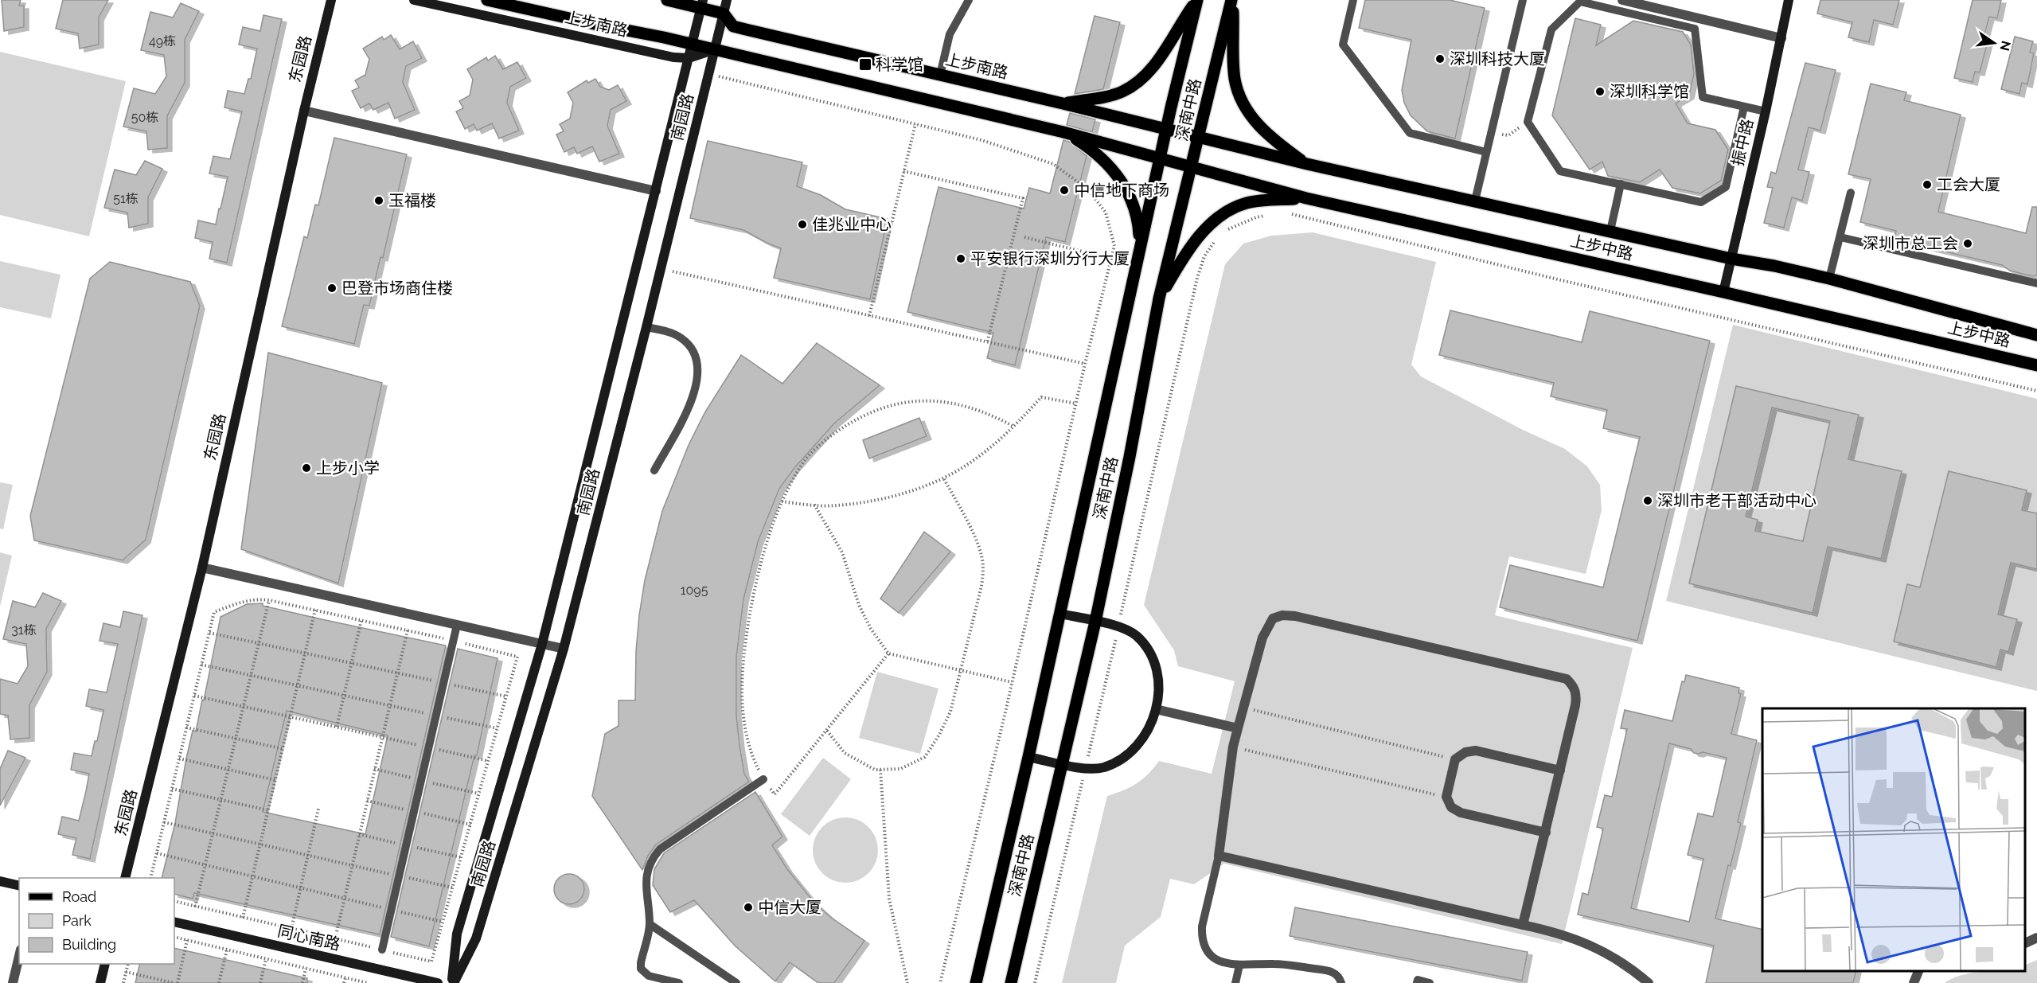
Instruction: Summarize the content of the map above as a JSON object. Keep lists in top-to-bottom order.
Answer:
{
  "streets": {
    "main road": ["上步南路", "深南中路", "上步中路"],
    "street": [
      "东园路",
      "南园路",
      "振中路",
      "同心南路"
    ]
  },
  "crossings": [
    ["上步南路", "深南中路"],
    ["上步南路", "南园路"],
    ["上步南路", "上步中路"],
    ["深南中路", "上步中路"],
    ["振中路", "上步中路"]
  ],
  "places": {
    "other": [
      "深圳科技大厦",
      "深圳科学馆",
      "工会大厦",
      "中信地下商场",
      "玉福楼",
      "佳兆业中心",
      "深圳市总工会",
      "平安银行深圳分行大厦",
      "巴登市场商住楼",
      "上步小学",
      "深圳市老干部活动中心",
      "中信大厦"
    ],
    "transit": ["科学馆"]
  },
  "house_numbers": [
    "49栋",
    "50栋",
    "51栋",
    "1095",
    "31栋"
  ],
  "legend": ["Road", "Park", "Building"],
  "north": "right"
}
